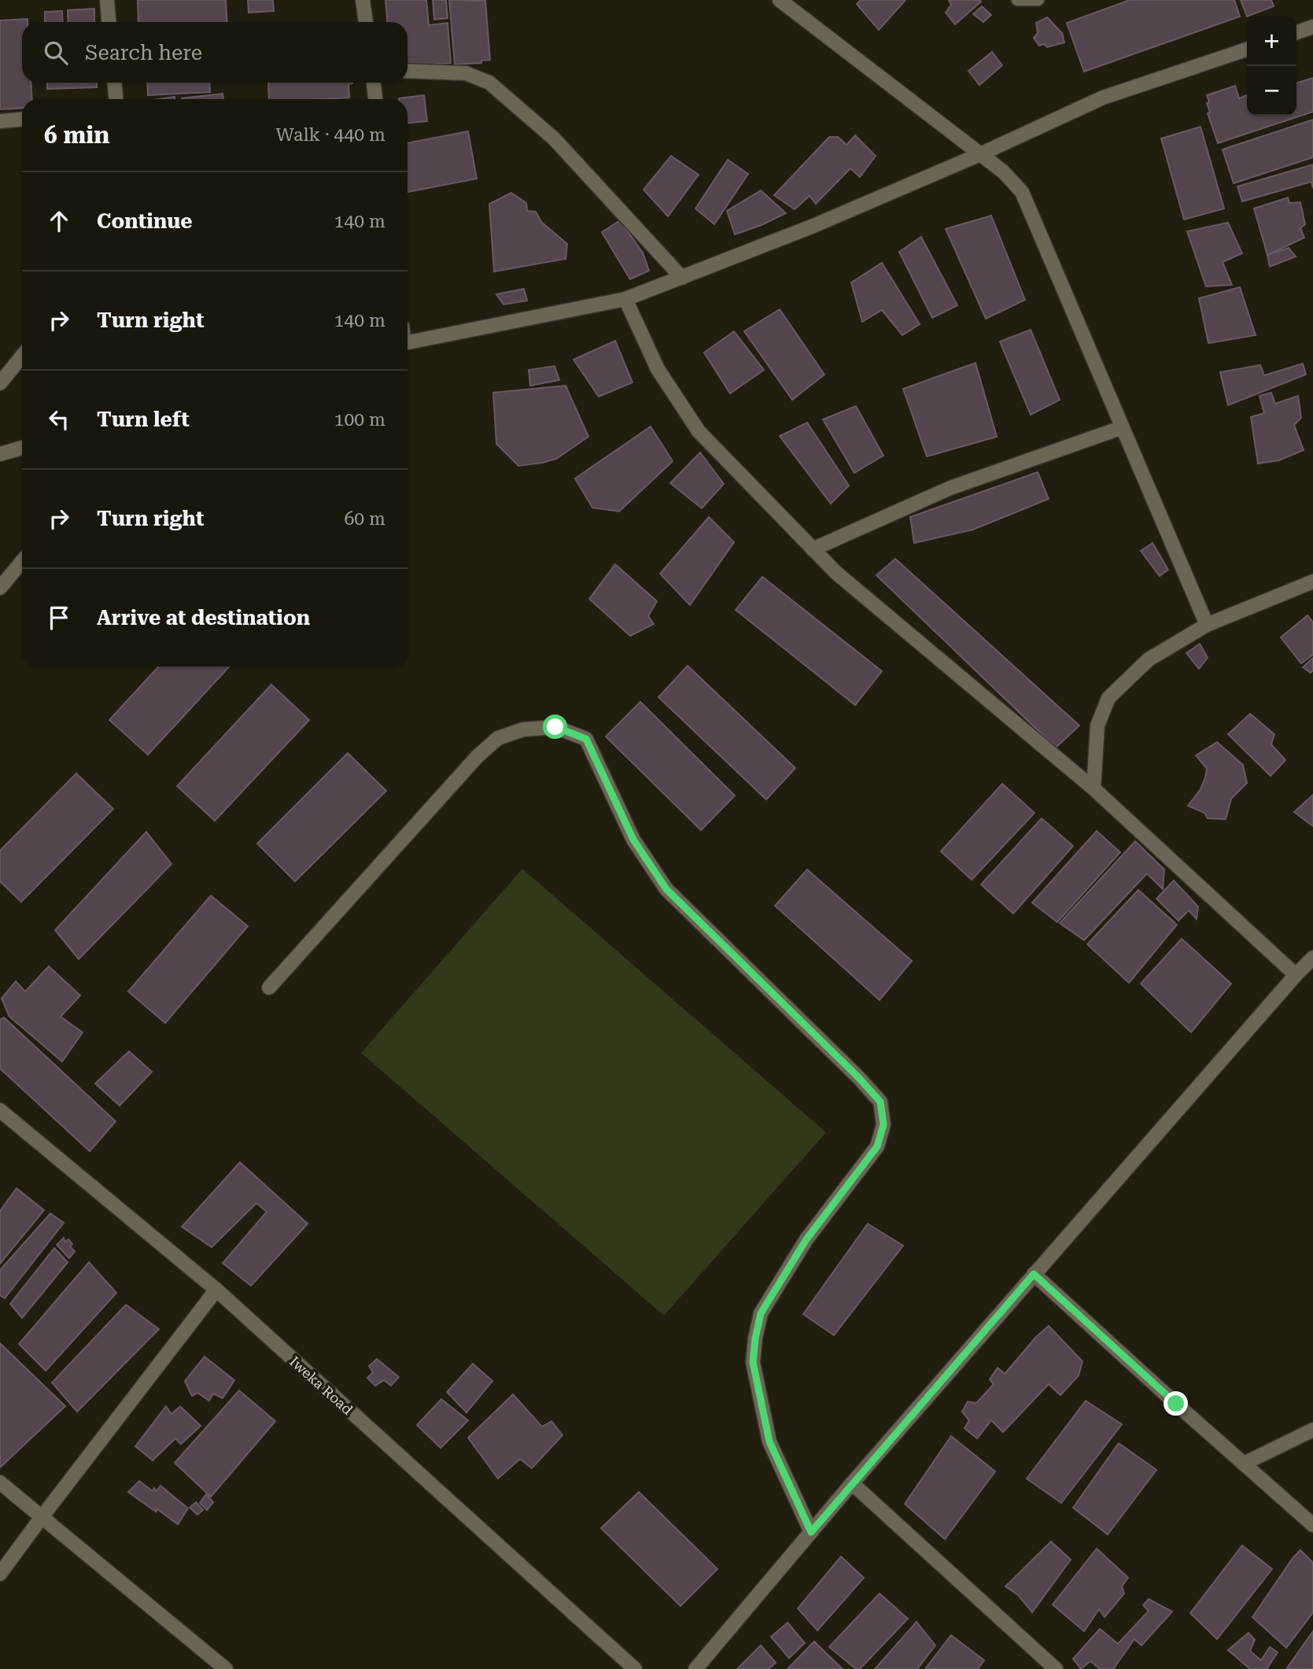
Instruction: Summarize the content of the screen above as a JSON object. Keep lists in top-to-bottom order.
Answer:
{
  "streets": {
    "street": ["Iweka Road"]
  },
  "page": {
    "map_buttons": ["+", "−"],
    "search": "Search here",
    "heading": ["6 min", "Walk · 440 m"],
    "list": [
      ["Continue", "140 m"],
      ["Turn right", "140 m"],
      ["Turn left", "100 m"],
      ["Turn right", "60 m"],
      "Arrive at destination"
    ]
  }
}
